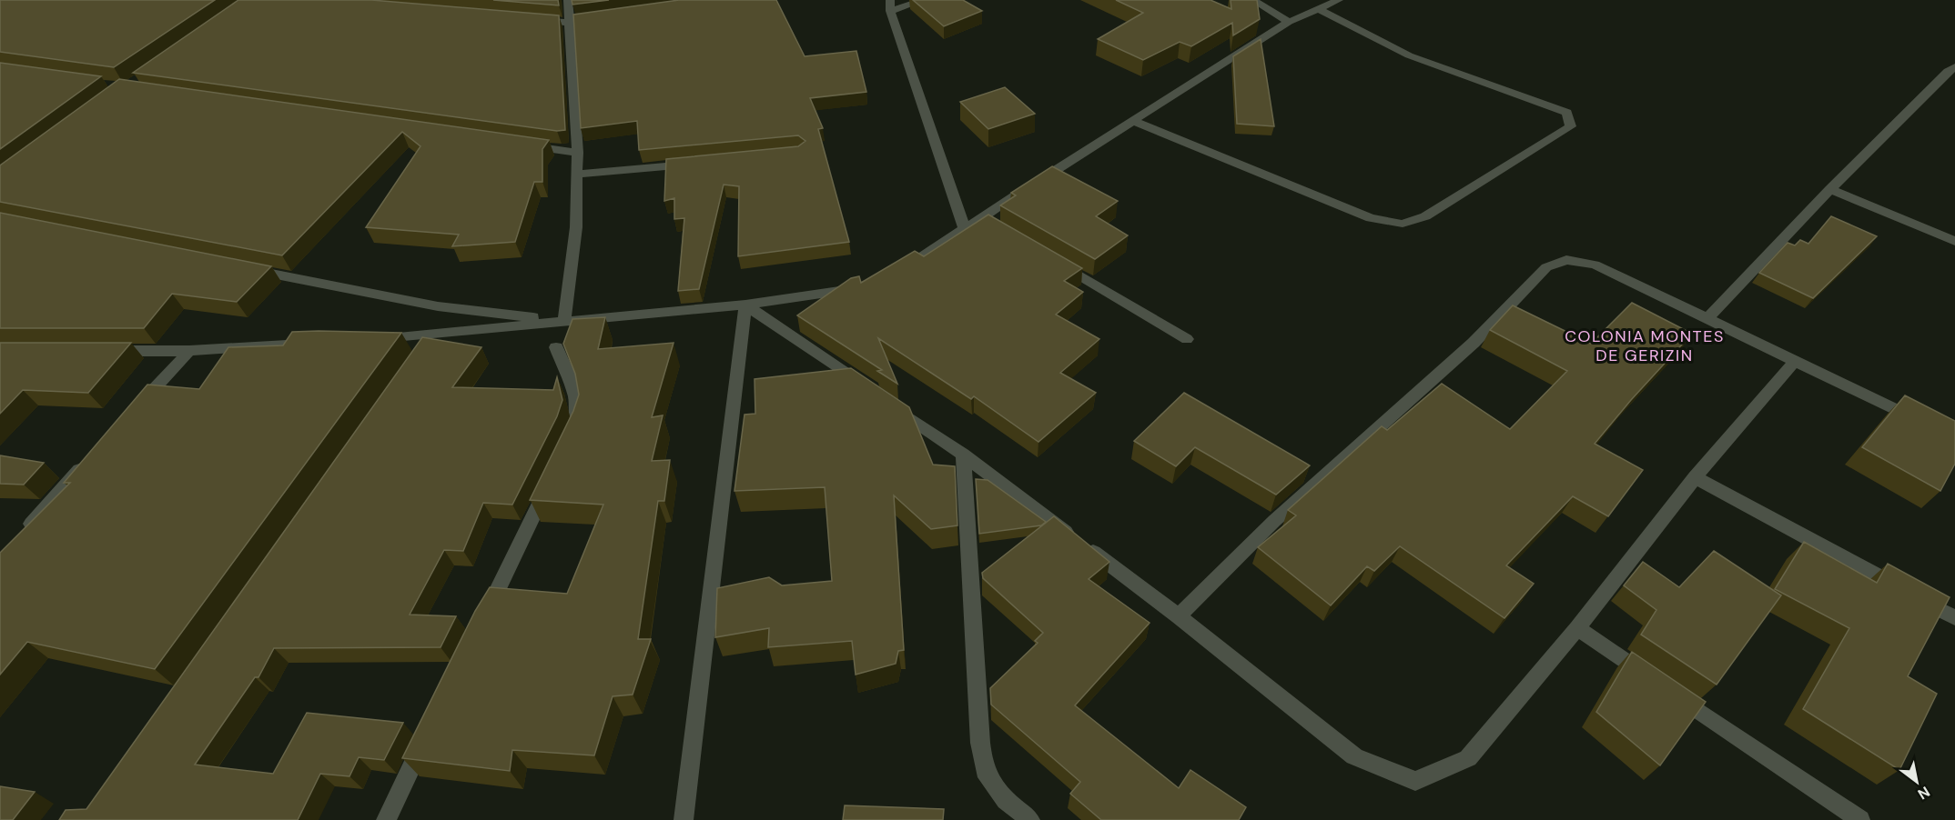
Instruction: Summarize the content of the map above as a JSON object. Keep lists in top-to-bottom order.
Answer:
{
  "districts": ["COLONIA MONTES DE GERIZIN"],
  "north": "bottom right"
}
